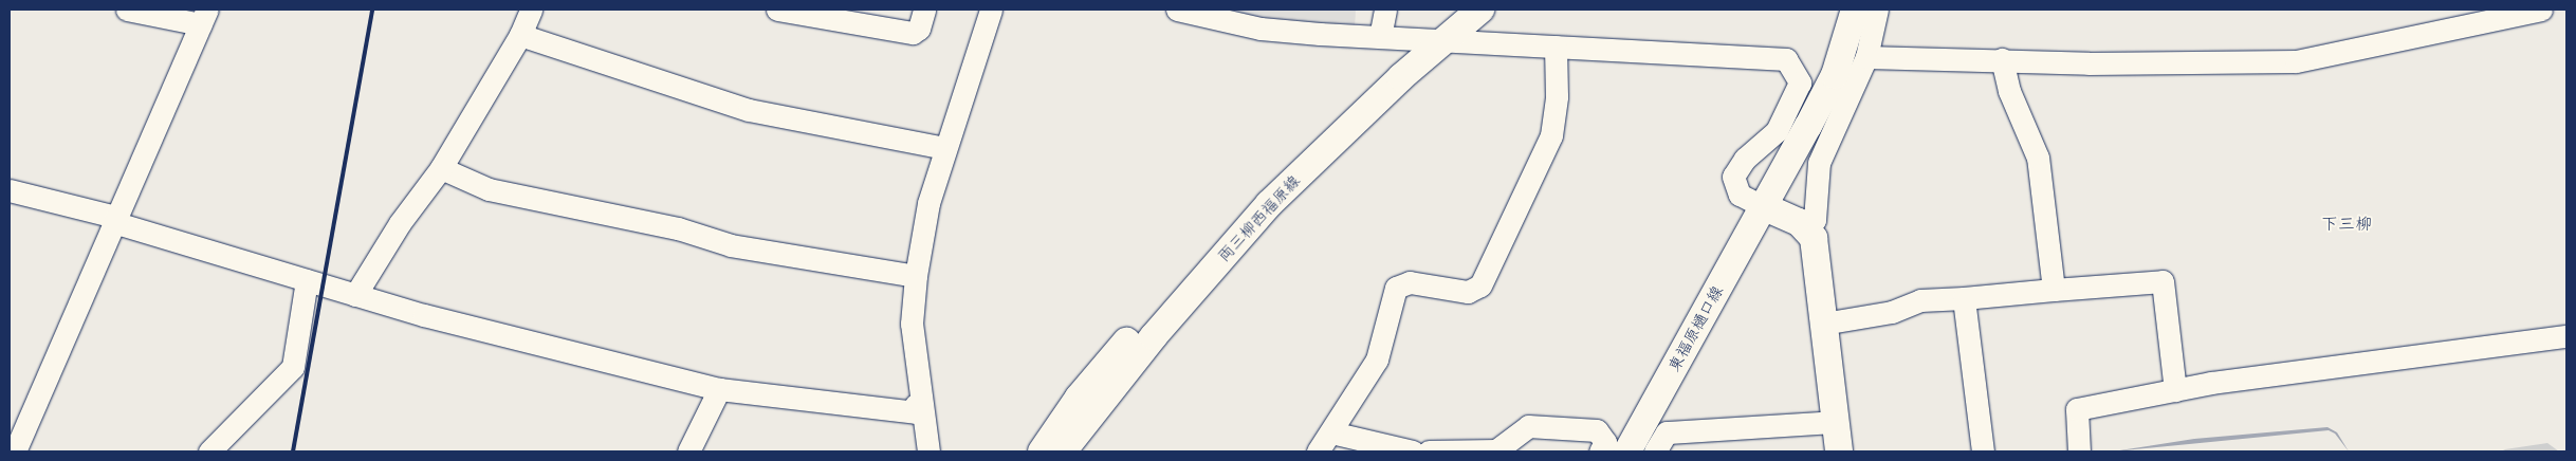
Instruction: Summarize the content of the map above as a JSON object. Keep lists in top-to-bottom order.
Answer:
{
  "streets": {
    "main road": ["両三柳西福原線", "東福原樋口線"]
  },
  "districts": ["下三柳"]
}
